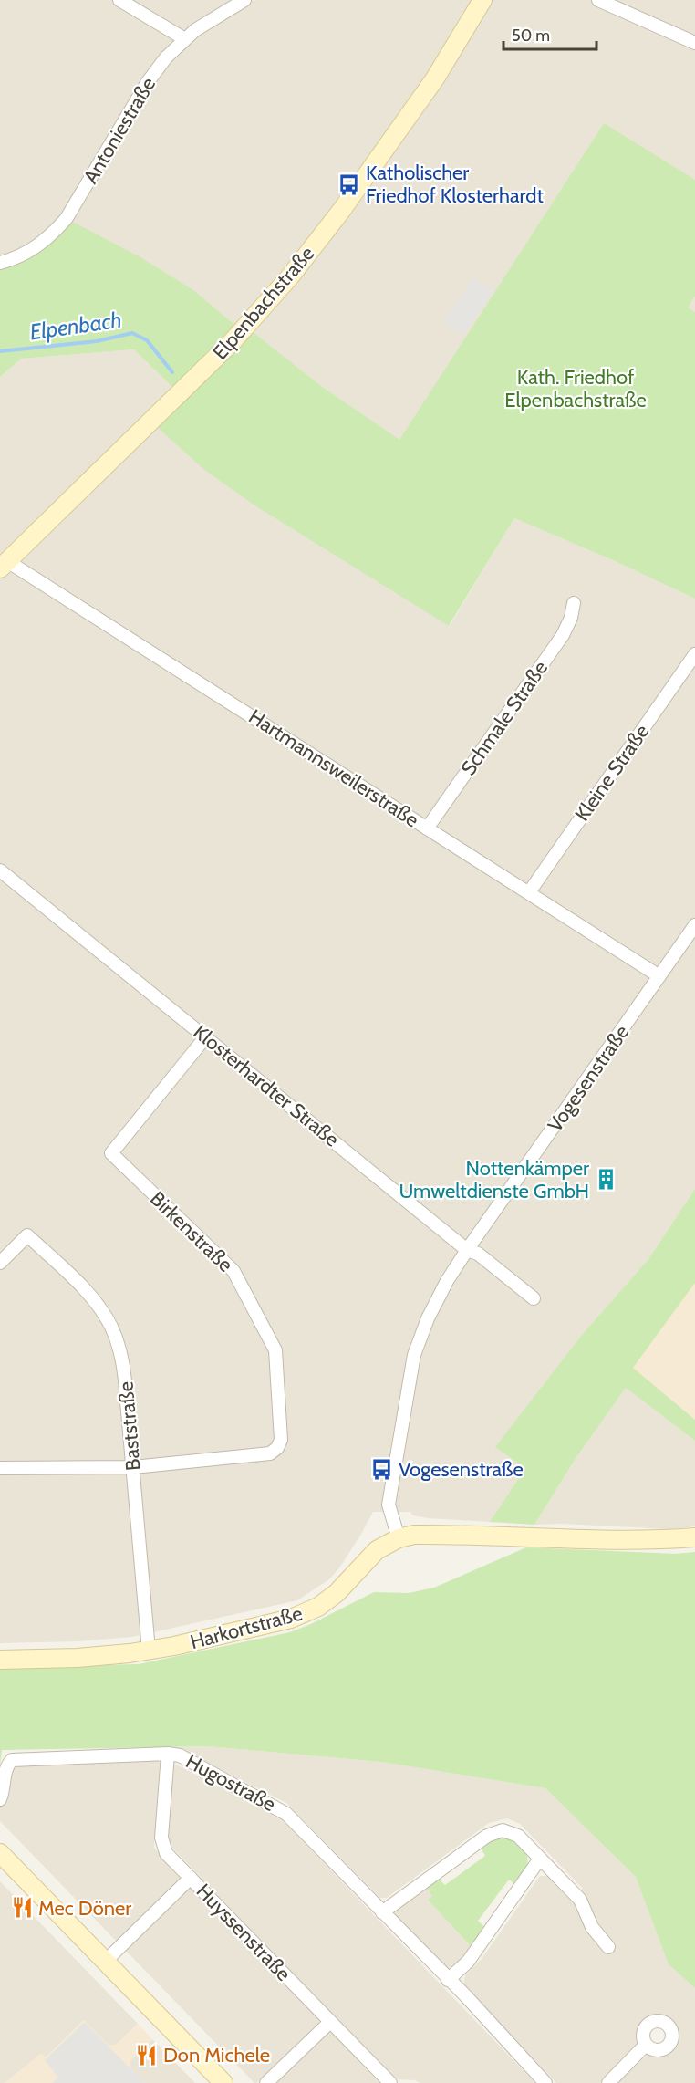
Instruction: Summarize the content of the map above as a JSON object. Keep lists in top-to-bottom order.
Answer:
{
  "streets": {
    "street": [
      "Antoniestraße",
      "Elpenbachstraße",
      "Schmale Straße",
      "Hartmannsweilerstraße",
      "Kleine Straße",
      "Vogesenstraße",
      "Klosterhardter Straße",
      "Birkenstraße",
      "Baststraße",
      "Harkortstraße",
      "Hugostraße",
      "Huyssenstraße"
    ]
  },
  "crossings": [
    ["Elpenbachstraße", "Hartmannsweilerstraße"],
    ["Schmale Straße", "Hartmannsweilerstraße"],
    ["Hartmannsweilerstraße", "Kleine Straße"],
    ["Hartmannsweilerstraße", "Vogesenstraße"],
    ["Vogesenstraße", "Klosterhardter Straße"],
    ["Vogesenstraße", "Harkortstraße"],
    ["Klosterhardter Straße", "Birkenstraße"],
    ["Birkenstraße", "Baststraße"],
    ["Baststraße", "Harkortstraße"],
    ["Hugostraße", "Huyssenstraße"]
  ],
  "water": ["Elpenbach"],
  "parks": ["Kath. Friedhof Elpenbachstraße"],
  "places": {
    "bus stop": ["Katholischer Friedhof Klosterhardt", "Vogesenstraße"],
    "building": ["Nottenkämper Umweltdienste GmbH"],
    "restaurant": ["Mec Döner", "Don Michele"]
  },
  "scale_bar": "50 m"
}
